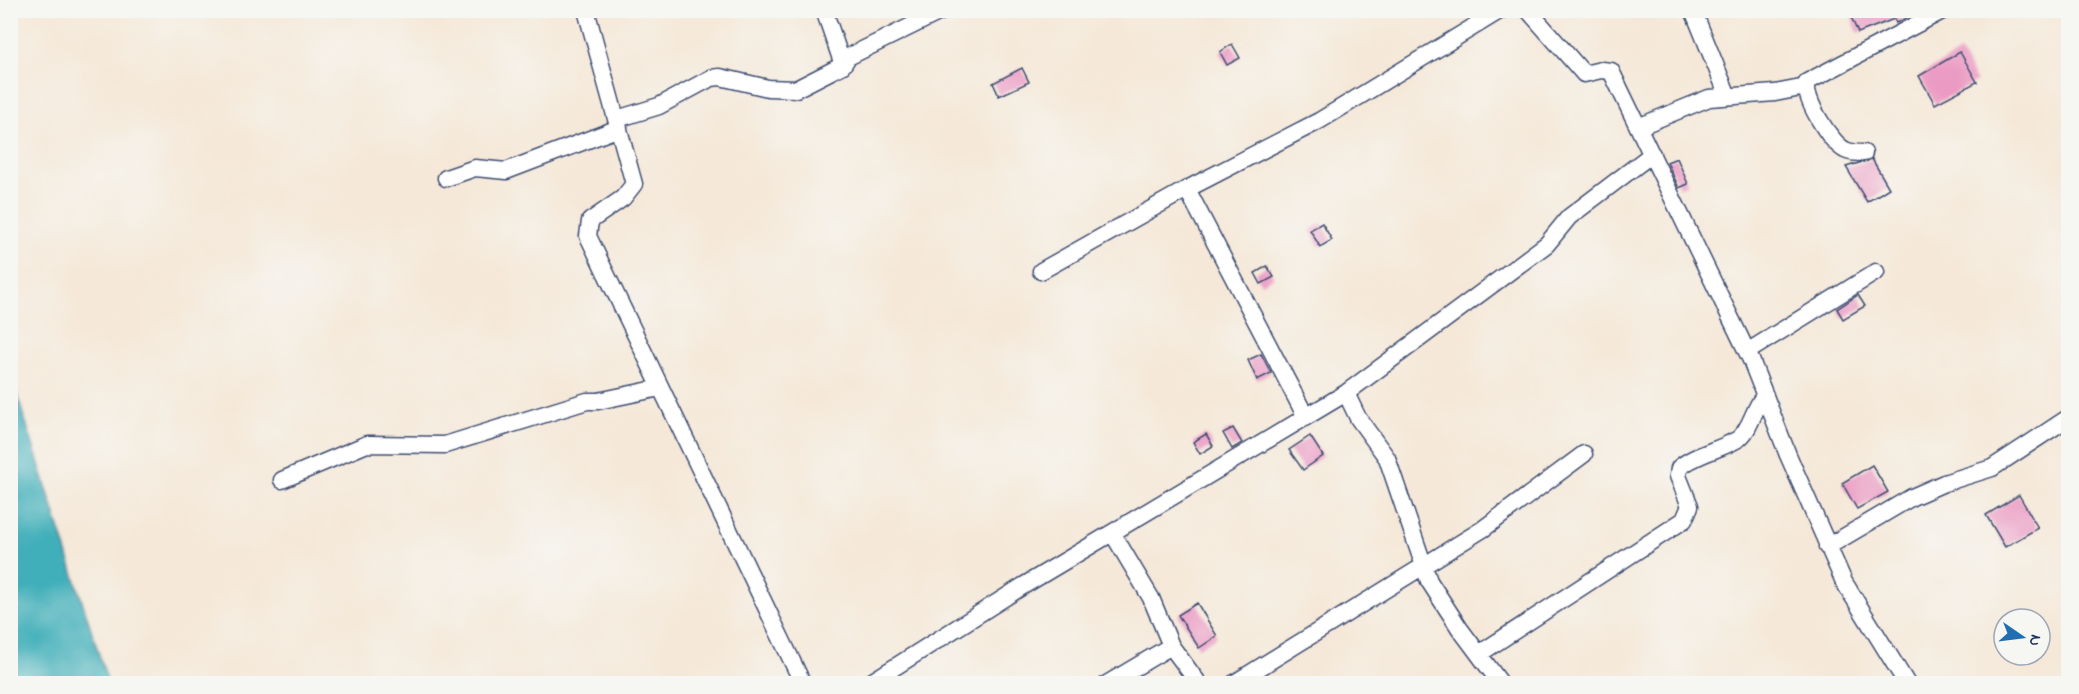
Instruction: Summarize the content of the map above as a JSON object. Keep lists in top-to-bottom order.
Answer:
{
  "north": "right"
}
